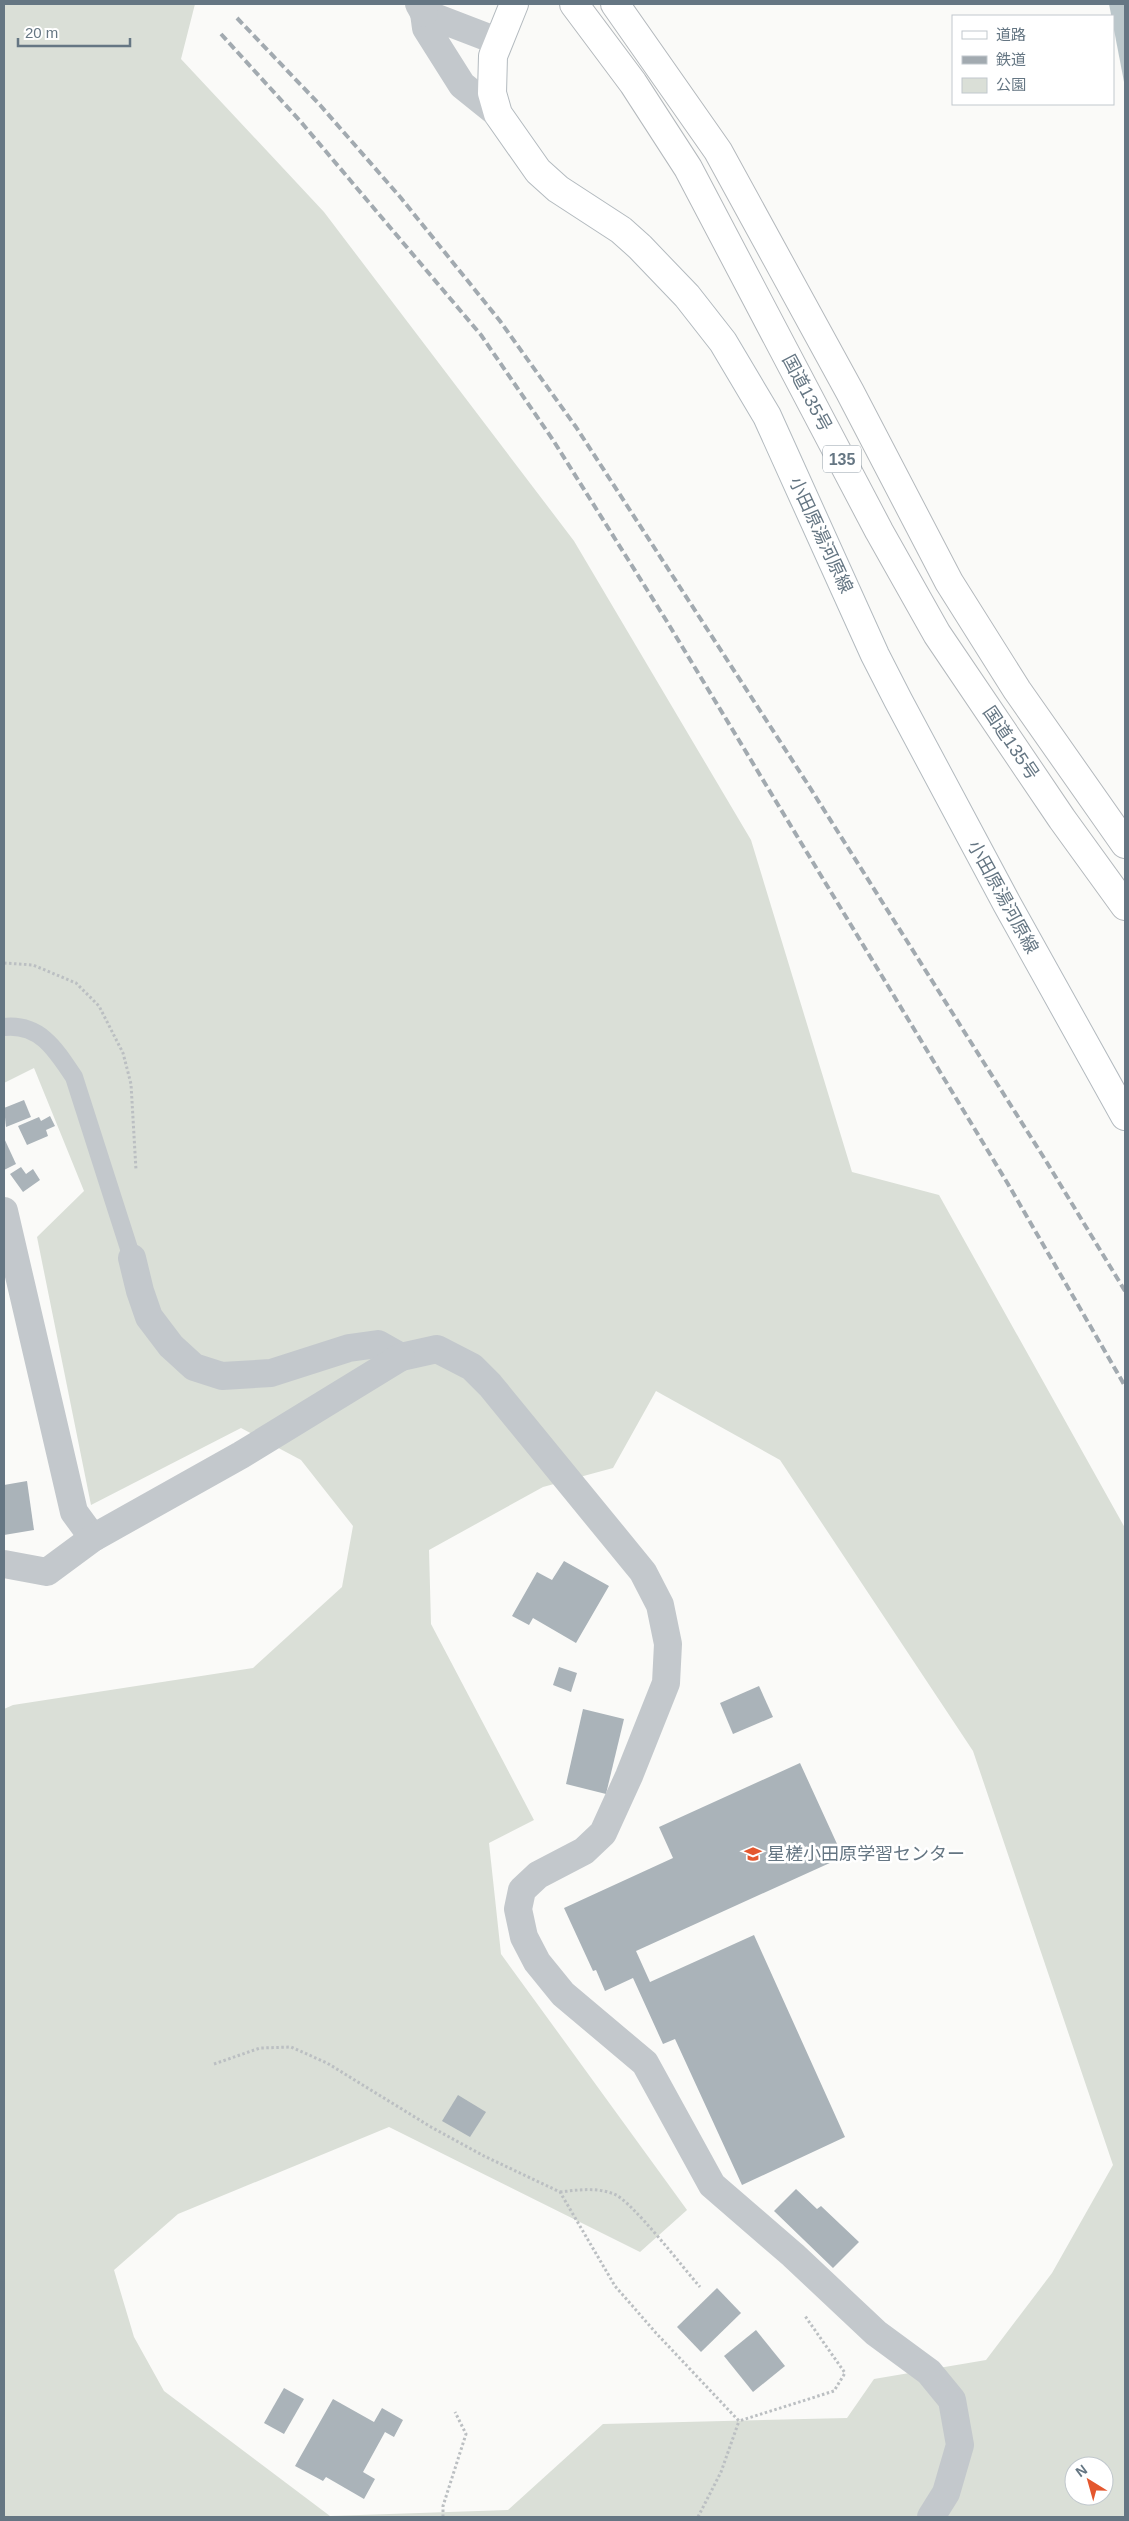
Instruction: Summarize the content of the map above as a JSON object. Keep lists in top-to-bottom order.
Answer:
{
  "streets": {
    "main road": ["国道135号", "135", "小田原湯河原線"]
  },
  "places": {
    "school or university": ["星槎小田原学習センター"]
  },
  "legend": ["道路", "鉄道", "公園"],
  "scale_bar": "20 m",
  "north": "top left"
}
